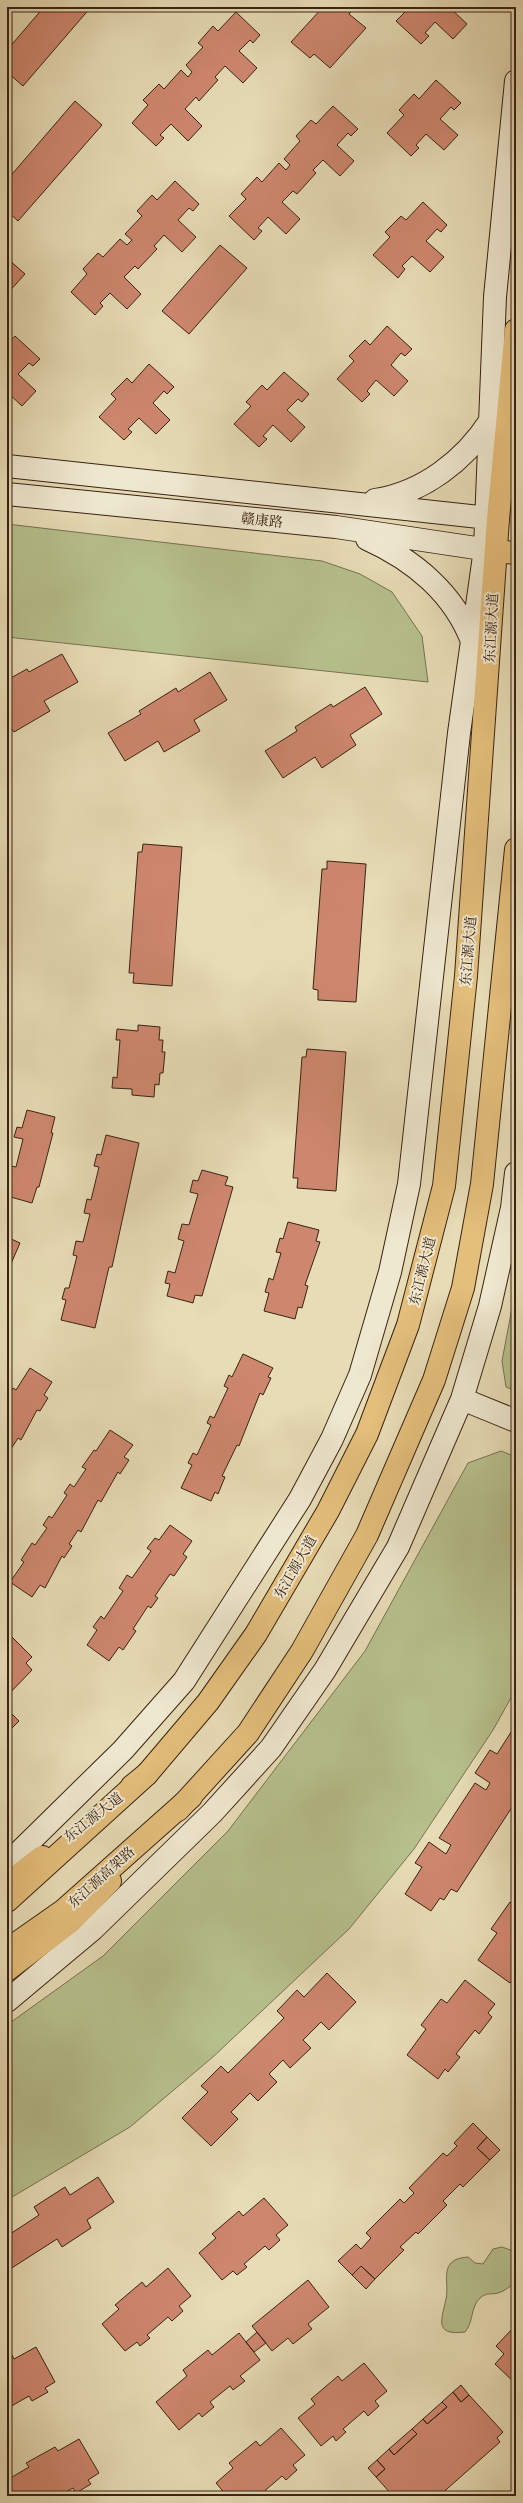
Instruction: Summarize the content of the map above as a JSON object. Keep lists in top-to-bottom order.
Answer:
{
  "streets": {
    "main road": ["东江源大道", "东江源高架路"],
    "street": ["赣康路"]
  },
  "crossings": [
    ["赣康路", "东江源大道"]
  ]
}
